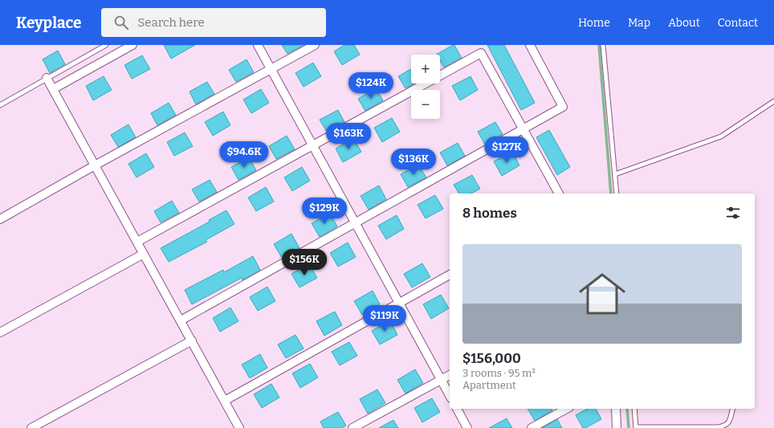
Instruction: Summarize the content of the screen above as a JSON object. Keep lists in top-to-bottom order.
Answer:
{
  "page": {
    "header": "Keyplace",
    "search": "Search here",
    "nav": [
      "Home",
      "Map",
      "About",
      "Contact"
    ],
    "map_buttons": ["+", "−"],
    "price": [
      "$124K",
      "$163K",
      "$127K",
      "$94.6K",
      "$136K",
      "$129K",
      "$156K",
      "$119K"
    ],
    "heading": "8 homes",
    "list": [
      {
        "name": "$156,000",
        "note": "3 rooms · 95 m² · Apartment"
      }
    ]
  }
}
